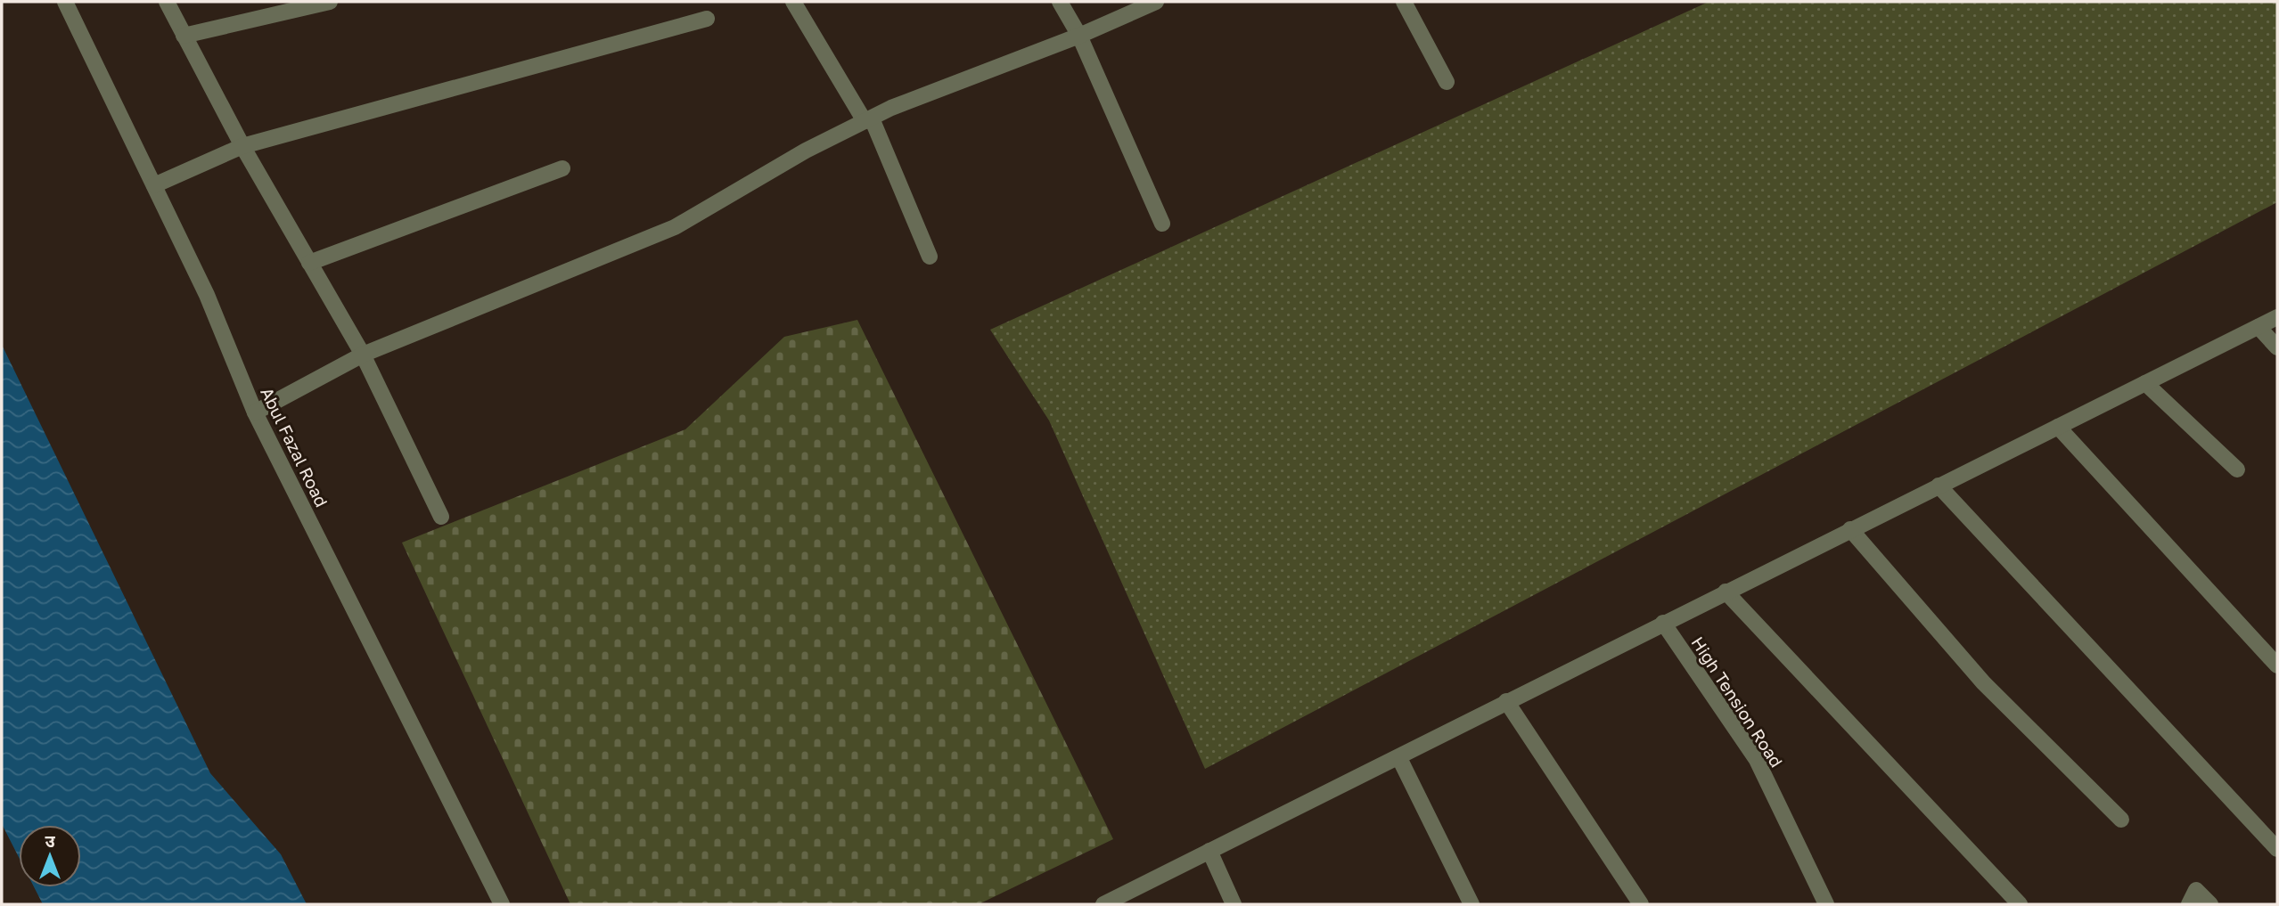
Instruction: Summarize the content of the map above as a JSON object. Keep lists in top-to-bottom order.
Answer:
{
  "streets": {
    "street": ["Abul Fazal Road", "High Tension Road"]
  },
  "north": "top"
}
